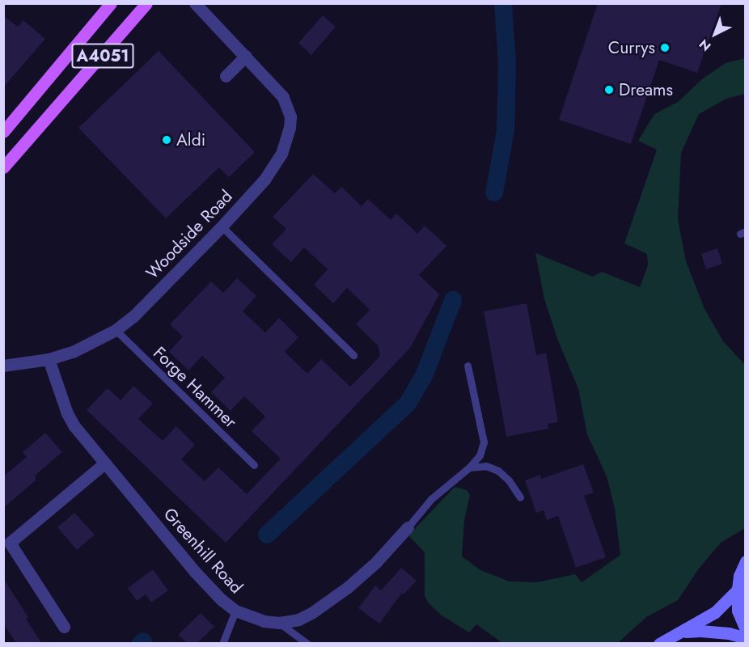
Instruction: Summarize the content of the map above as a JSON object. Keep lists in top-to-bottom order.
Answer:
{
  "streets": {
    "main road": ["A4051"],
    "street": ["Woodside Road", "Greenhill Road"],
    "lane": ["Forge Hammer"]
  },
  "crossings": [
    ["Woodside Road", "Forge Hammer"],
    ["Woodside Road", "Greenhill Road"]
  ],
  "places": ["Currys", "Dreams", "Aldi"],
  "north": "bottom left"
}
